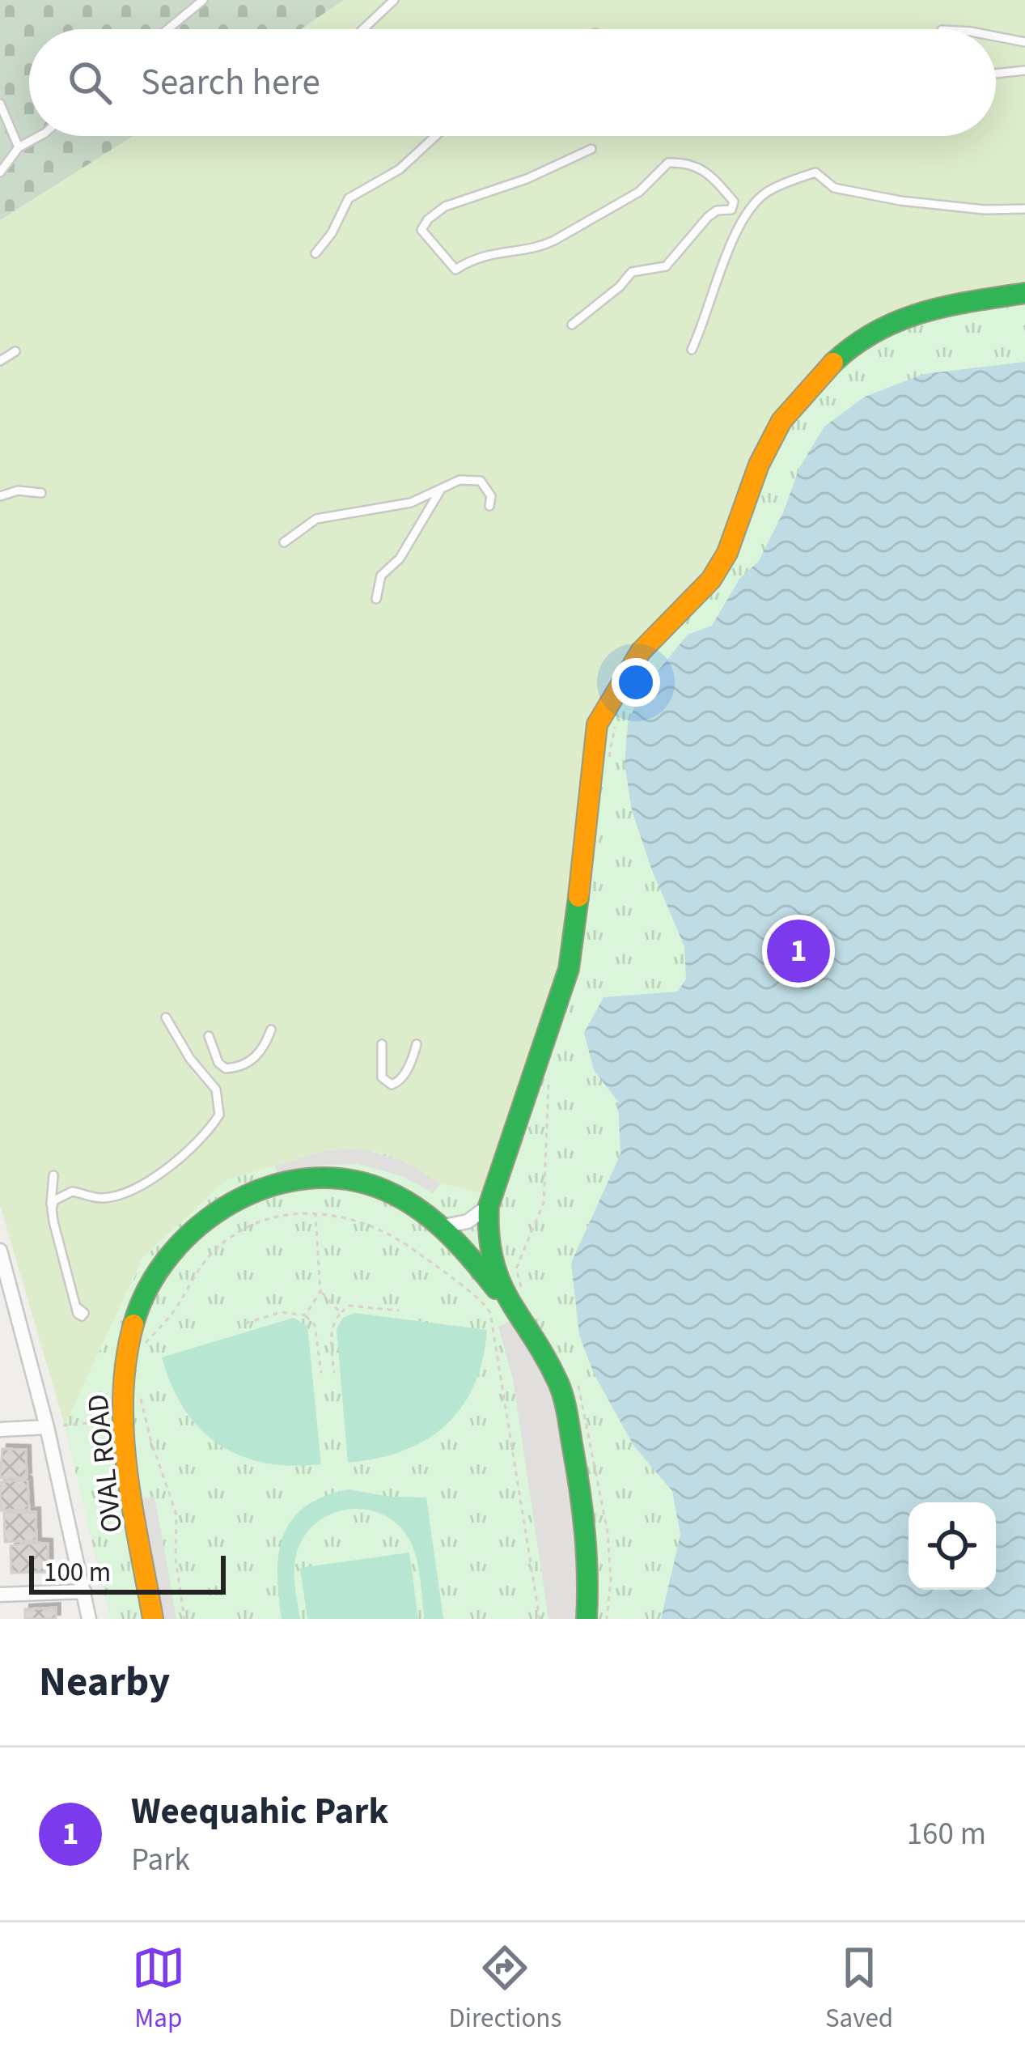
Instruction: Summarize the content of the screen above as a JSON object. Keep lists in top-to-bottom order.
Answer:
{
  "streets": {
    "street": ["OVAL ROAD"]
  },
  "scale_bar": "100 m",
  "page": {
    "search": "Search here",
    "pins": "1",
    "scale": "100 m",
    "heading": "Nearby",
    "list": [
      {
        "mark": "1",
        "name": "Weequahic Park",
        "note": "Park",
        "value": "160 m"
      }
    ],
    "nav": ["Map", "Directions", "Saved"]
  }
}
